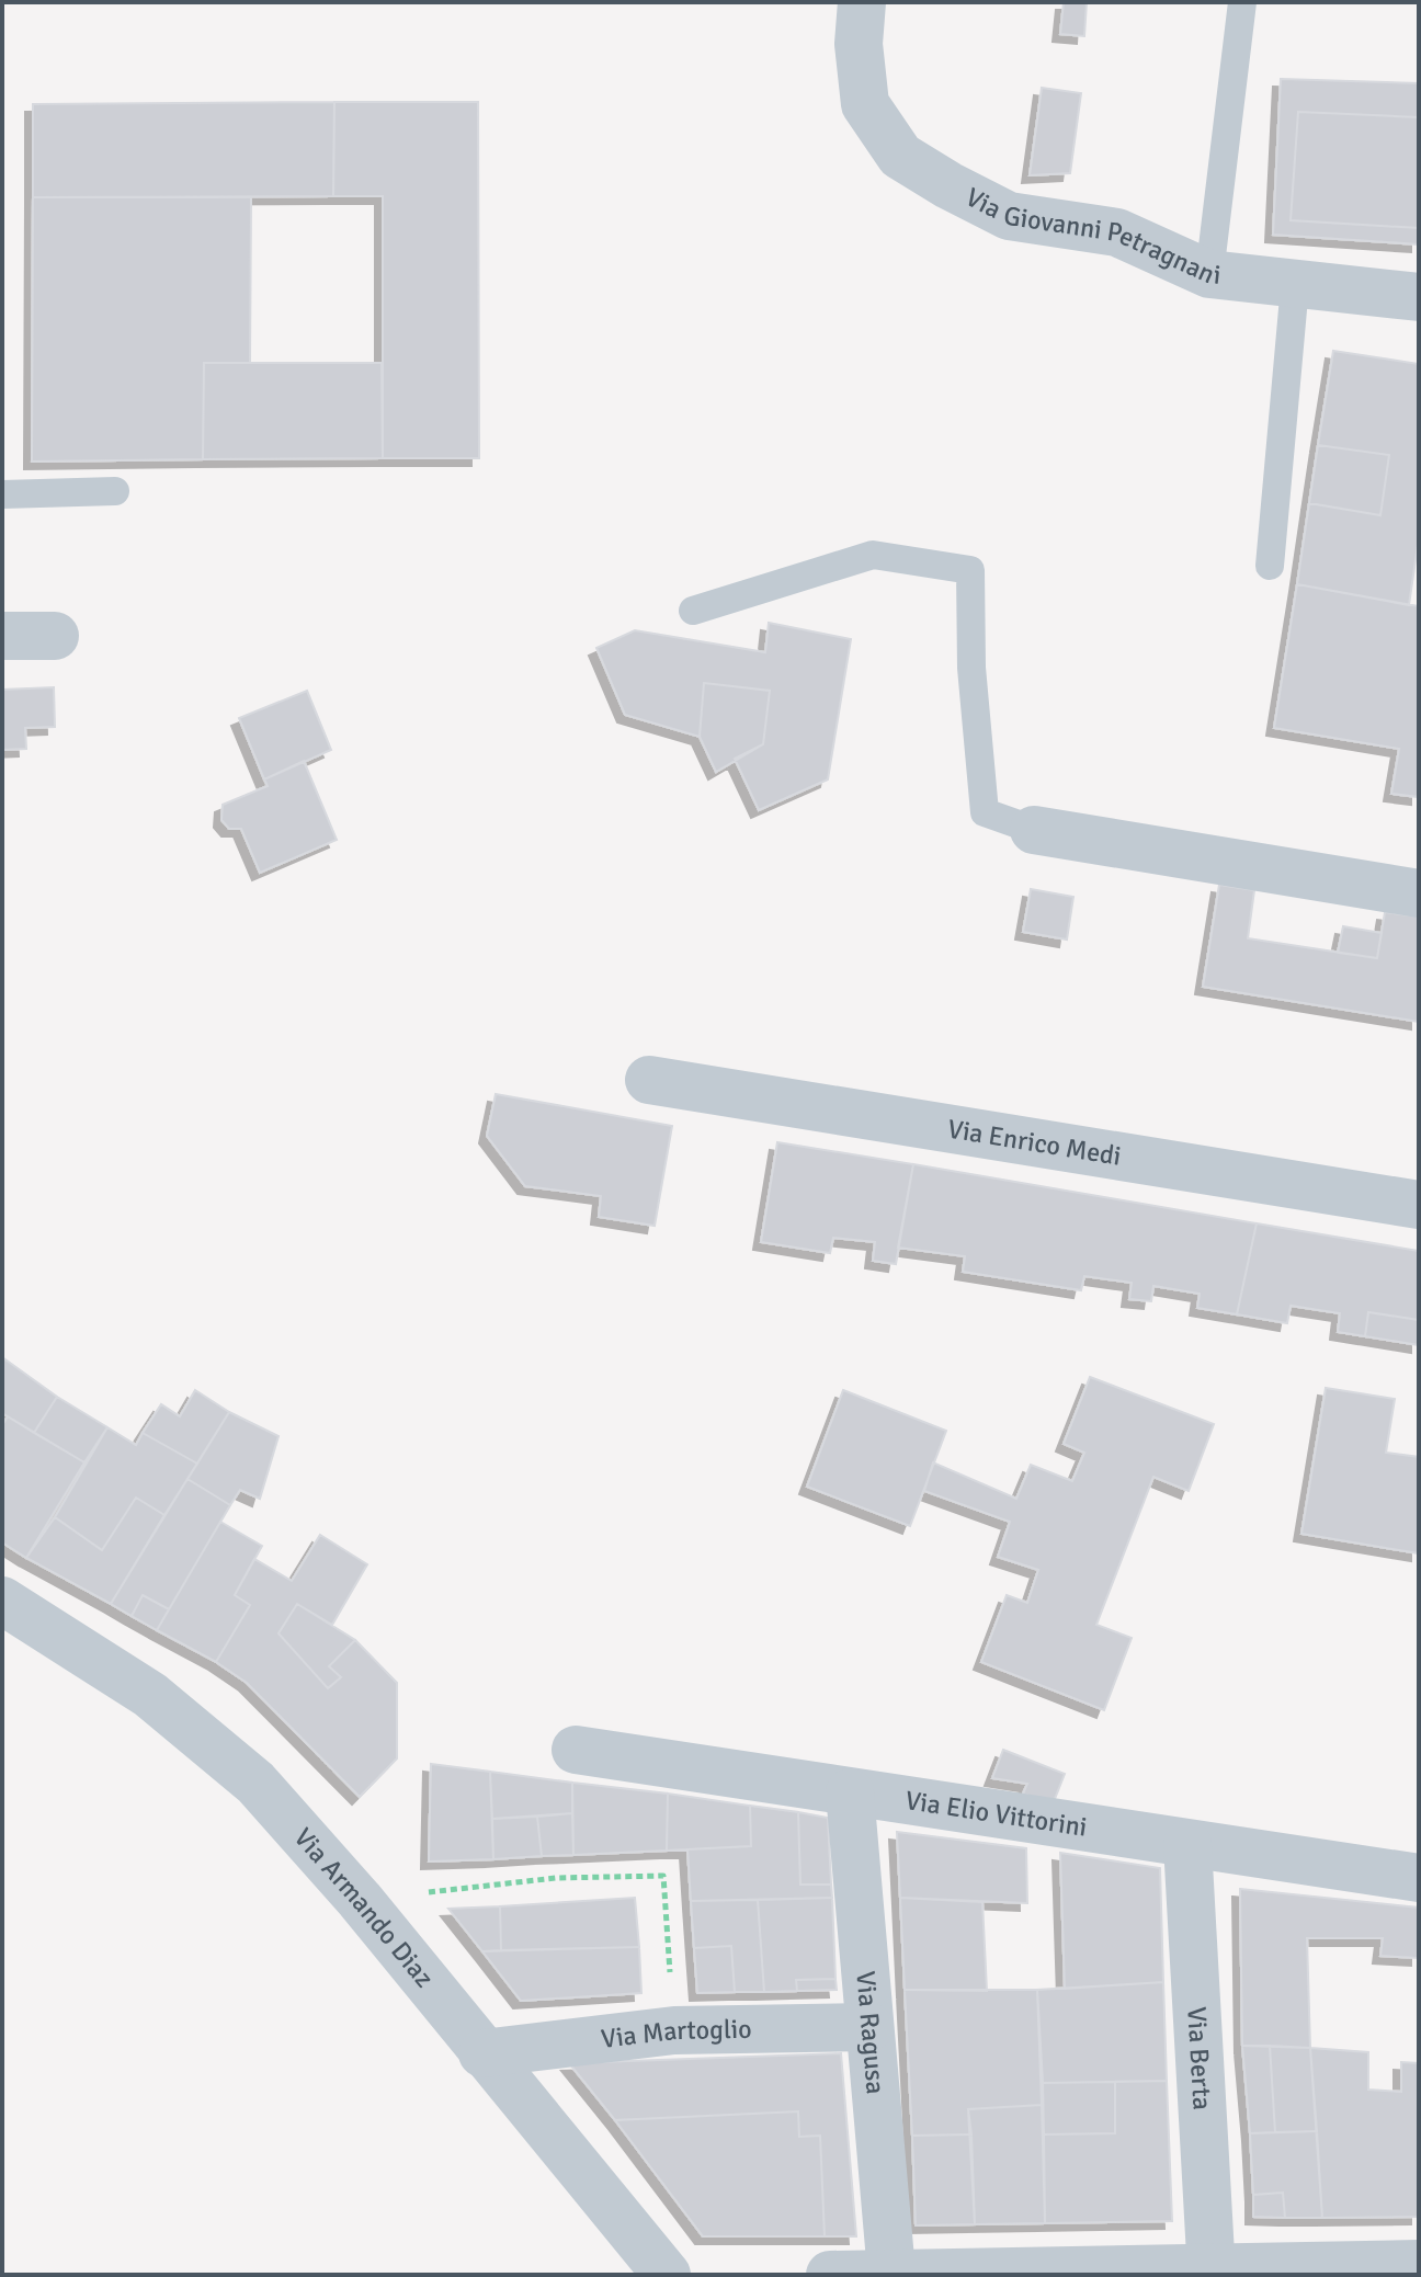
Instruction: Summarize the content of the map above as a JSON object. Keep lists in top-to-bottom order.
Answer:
{
  "streets": {
    "street": [
      "Via Giovanni Petragnani",
      "Via Enrico Medi",
      "Via Elio Vittorini",
      "Via Armando Diaz",
      "Via Ragusa",
      "Via Martoglio",
      "Via Berta"
    ]
  },
  "crossings": [
    ["Via Elio Vittorini", "Via Ragusa"],
    ["Via Elio Vittorini", "Via Berta"],
    ["Via Armando Diaz", "Via Martoglio"],
    ["Via Ragusa", "Via Martoglio"]
  ]
}
